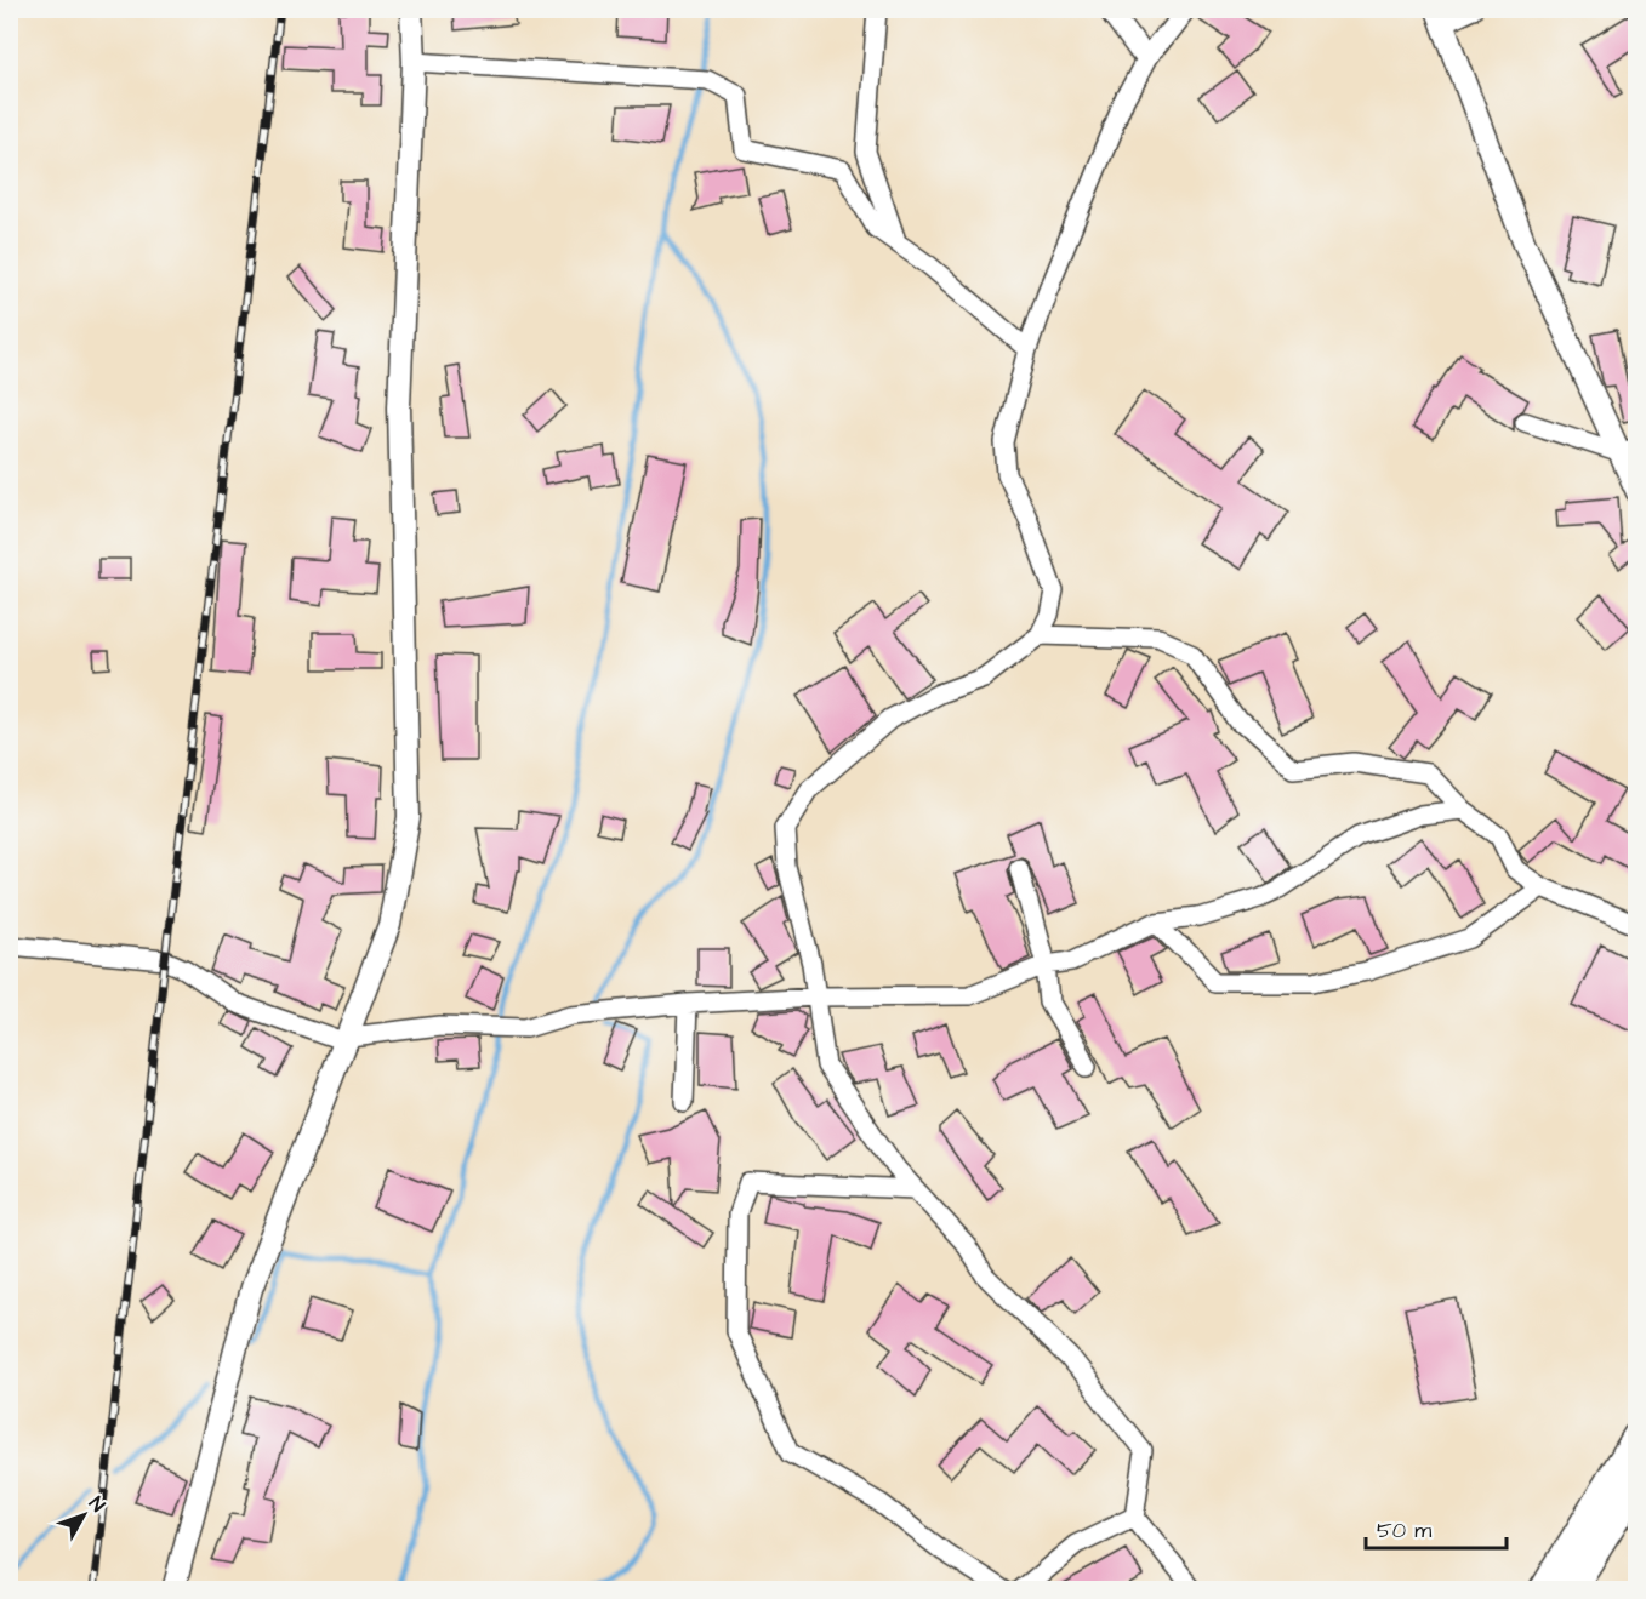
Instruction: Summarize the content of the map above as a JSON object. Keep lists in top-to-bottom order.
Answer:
{
  "scale_bar": "50 m",
  "north": "top right"
}
